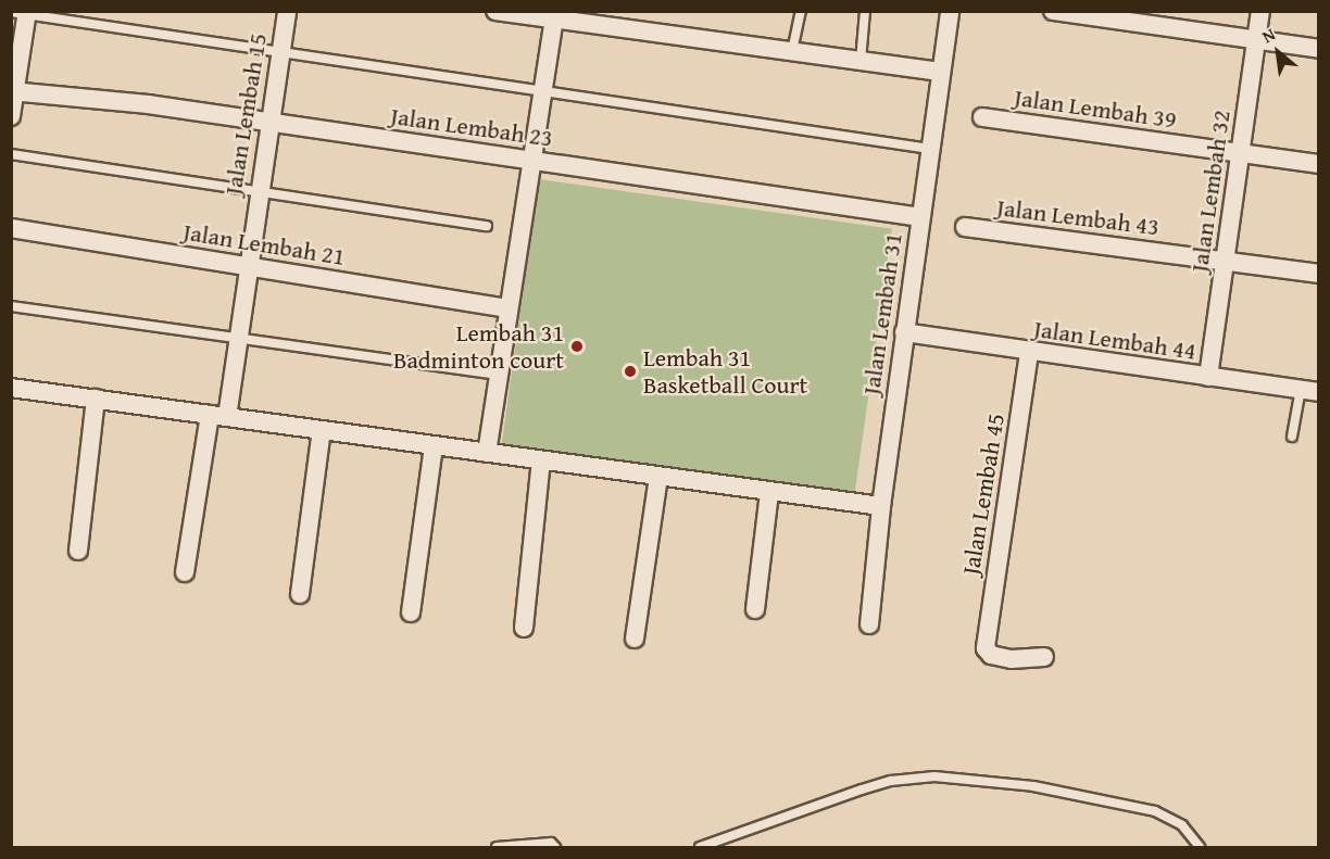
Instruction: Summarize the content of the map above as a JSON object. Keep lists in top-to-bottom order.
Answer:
{
  "streets": {
    "street": [
      "Jalan Lembah 39",
      "Jalan Lembah 15",
      "Jalan Lembah 23",
      "Jalan Lembah 32",
      "Jalan Lembah 43",
      "Jalan Lembah 21",
      "Jalan Lembah 31",
      "Jalan Lembah 44",
      "Jalan Lembah 45"
    ]
  },
  "crossings": [
    ["Jalan Lembah 39", "Jalan Lembah 32"],
    ["Jalan Lembah 15", "Jalan Lembah 23"],
    ["Jalan Lembah 15", "Jalan Lembah 21"],
    ["Jalan Lembah 23", "Jalan Lembah 31"],
    ["Jalan Lembah 32", "Jalan Lembah 43"],
    ["Jalan Lembah 32", "Jalan Lembah 44"],
    ["Jalan Lembah 31", "Jalan Lembah 44"],
    ["Jalan Lembah 44", "Jalan Lembah 45"]
  ],
  "places": ["Lembah 31 Badminton court", "Lembah 31 Basketball Court"],
  "north": "top left"
}
